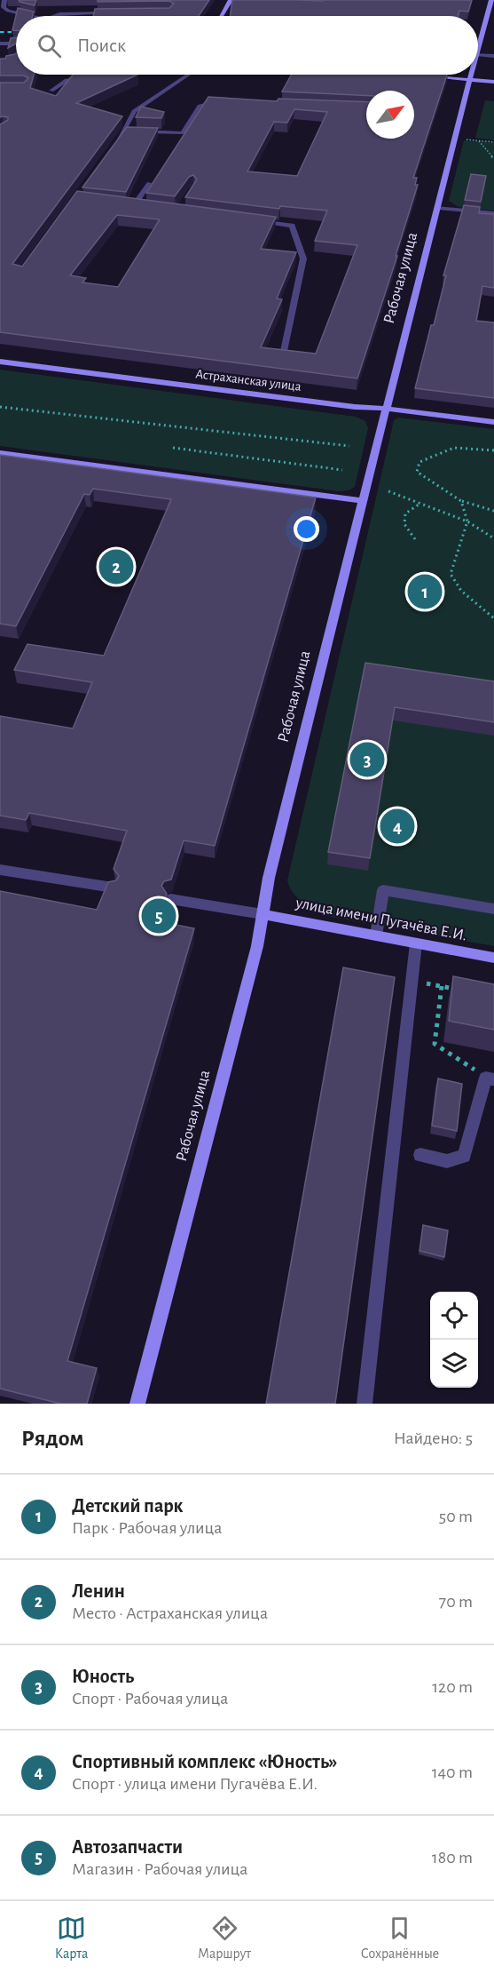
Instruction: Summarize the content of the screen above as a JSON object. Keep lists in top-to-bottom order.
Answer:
{
  "streets": {
    "main road": ["Рабочая улица", "Астраханская улица", "улица имени Пугачёва Е.И."]
  },
  "crossings": [
    ["Рабочая улица", "Астраханская улица"],
    ["Рабочая улица", "улица имени Пугачёва Е.И."]
  ],
  "north": "top right",
  "page": {
    "search": "Поиск",
    "pins": [
      "2",
      "1",
      "3",
      "4",
      "5"
    ],
    "heading": ["Рядом", "Найдено: 5"],
    "list": [
      {
        "mark": "1",
        "name": "Детский парк",
        "note": "Парк · Рабочая улица",
        "value": "50 m"
      },
      {
        "mark": "2",
        "name": "Ленин",
        "note": "Место · Астраханская улица",
        "value": "70 m"
      },
      {
        "mark": "3",
        "name": "Юность",
        "note": "Спорт · Рабочая улица",
        "value": "120 m"
      },
      {
        "mark": "4",
        "name": "Спортивный комплекс «Юность»",
        "note": "Спорт · улица имени Пугачёва Е.И.",
        "value": "140 m"
      },
      {
        "mark": "5",
        "name": "Автозапчасти",
        "note": "Магазин · Рабочая улица",
        "value": "180 m"
      }
    ],
    "nav": ["Карта", "Маршрут", "Сохранённые"]
  }
}
